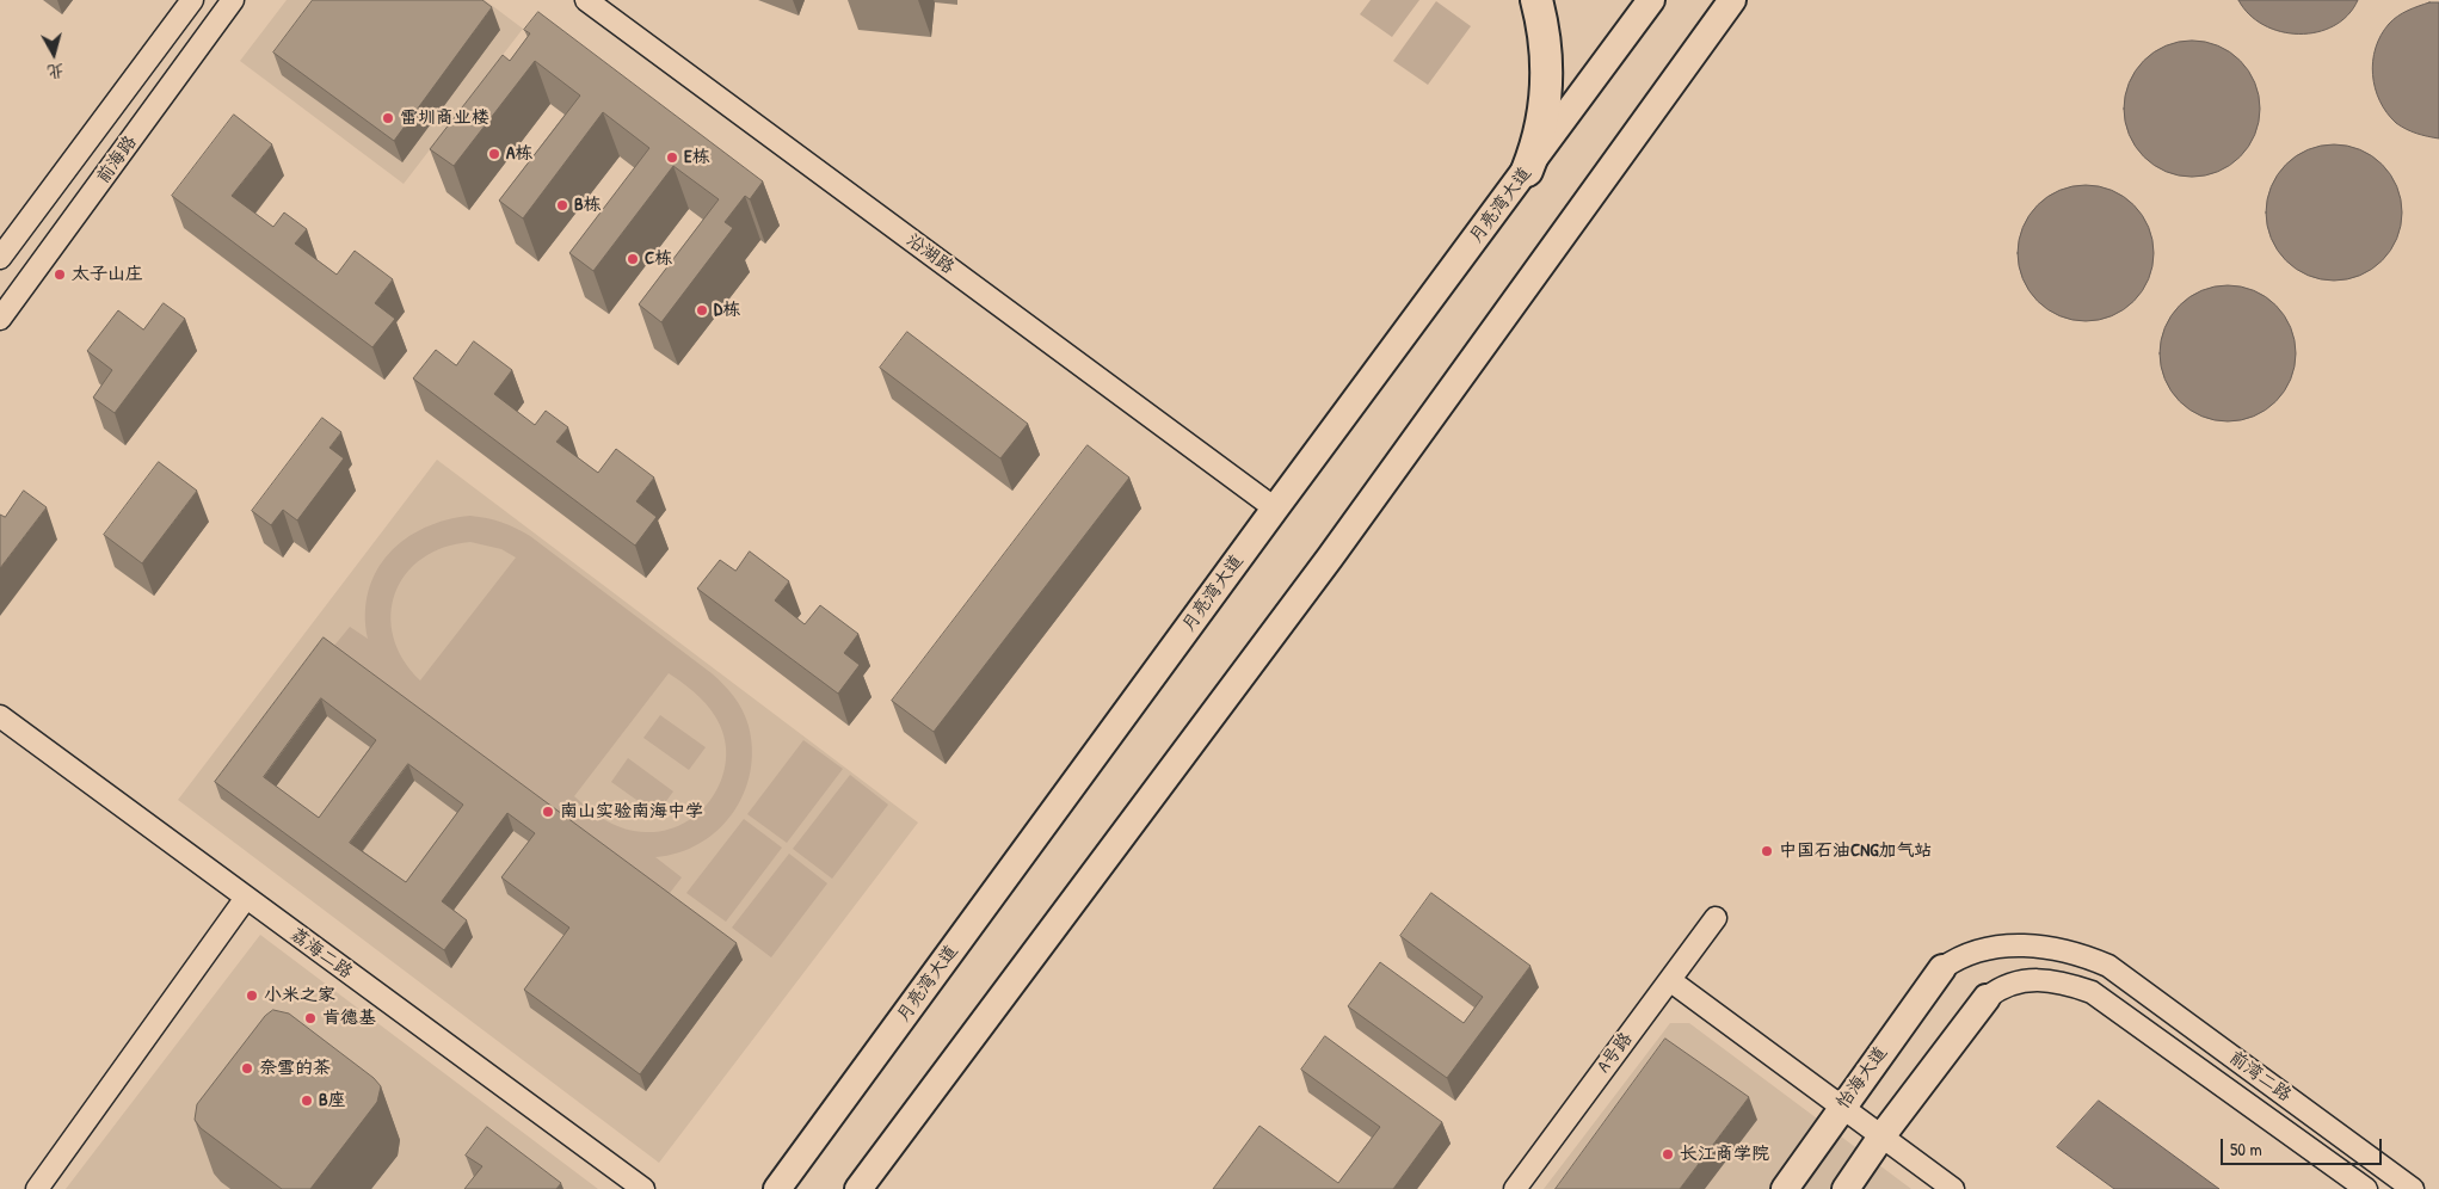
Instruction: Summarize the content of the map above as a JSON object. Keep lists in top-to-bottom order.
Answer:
{
  "streets": {
    "main road": ["月亮湾大道", "怡海大道"],
    "street": [
      "前海路",
      "沿湖路",
      "荔海二路",
      "A号路",
      "前湾二路"
    ]
  },
  "crossings": [
    ["月亮湾大道", "沿湖路"],
    ["前湾二路", "怡海大道"]
  ],
  "places": [
    "雷圳商业楼",
    "A栋",
    "E栋",
    "B栋",
    "C栋",
    "太子山庄",
    "D栋",
    "南山实验南海中学",
    "中国石油CNG加气站",
    "小米之家",
    "肯德基",
    "奈雪的茶",
    "B座",
    "长江商学院"
  ],
  "scale_bar": "50 m",
  "north": "bottom"
}
